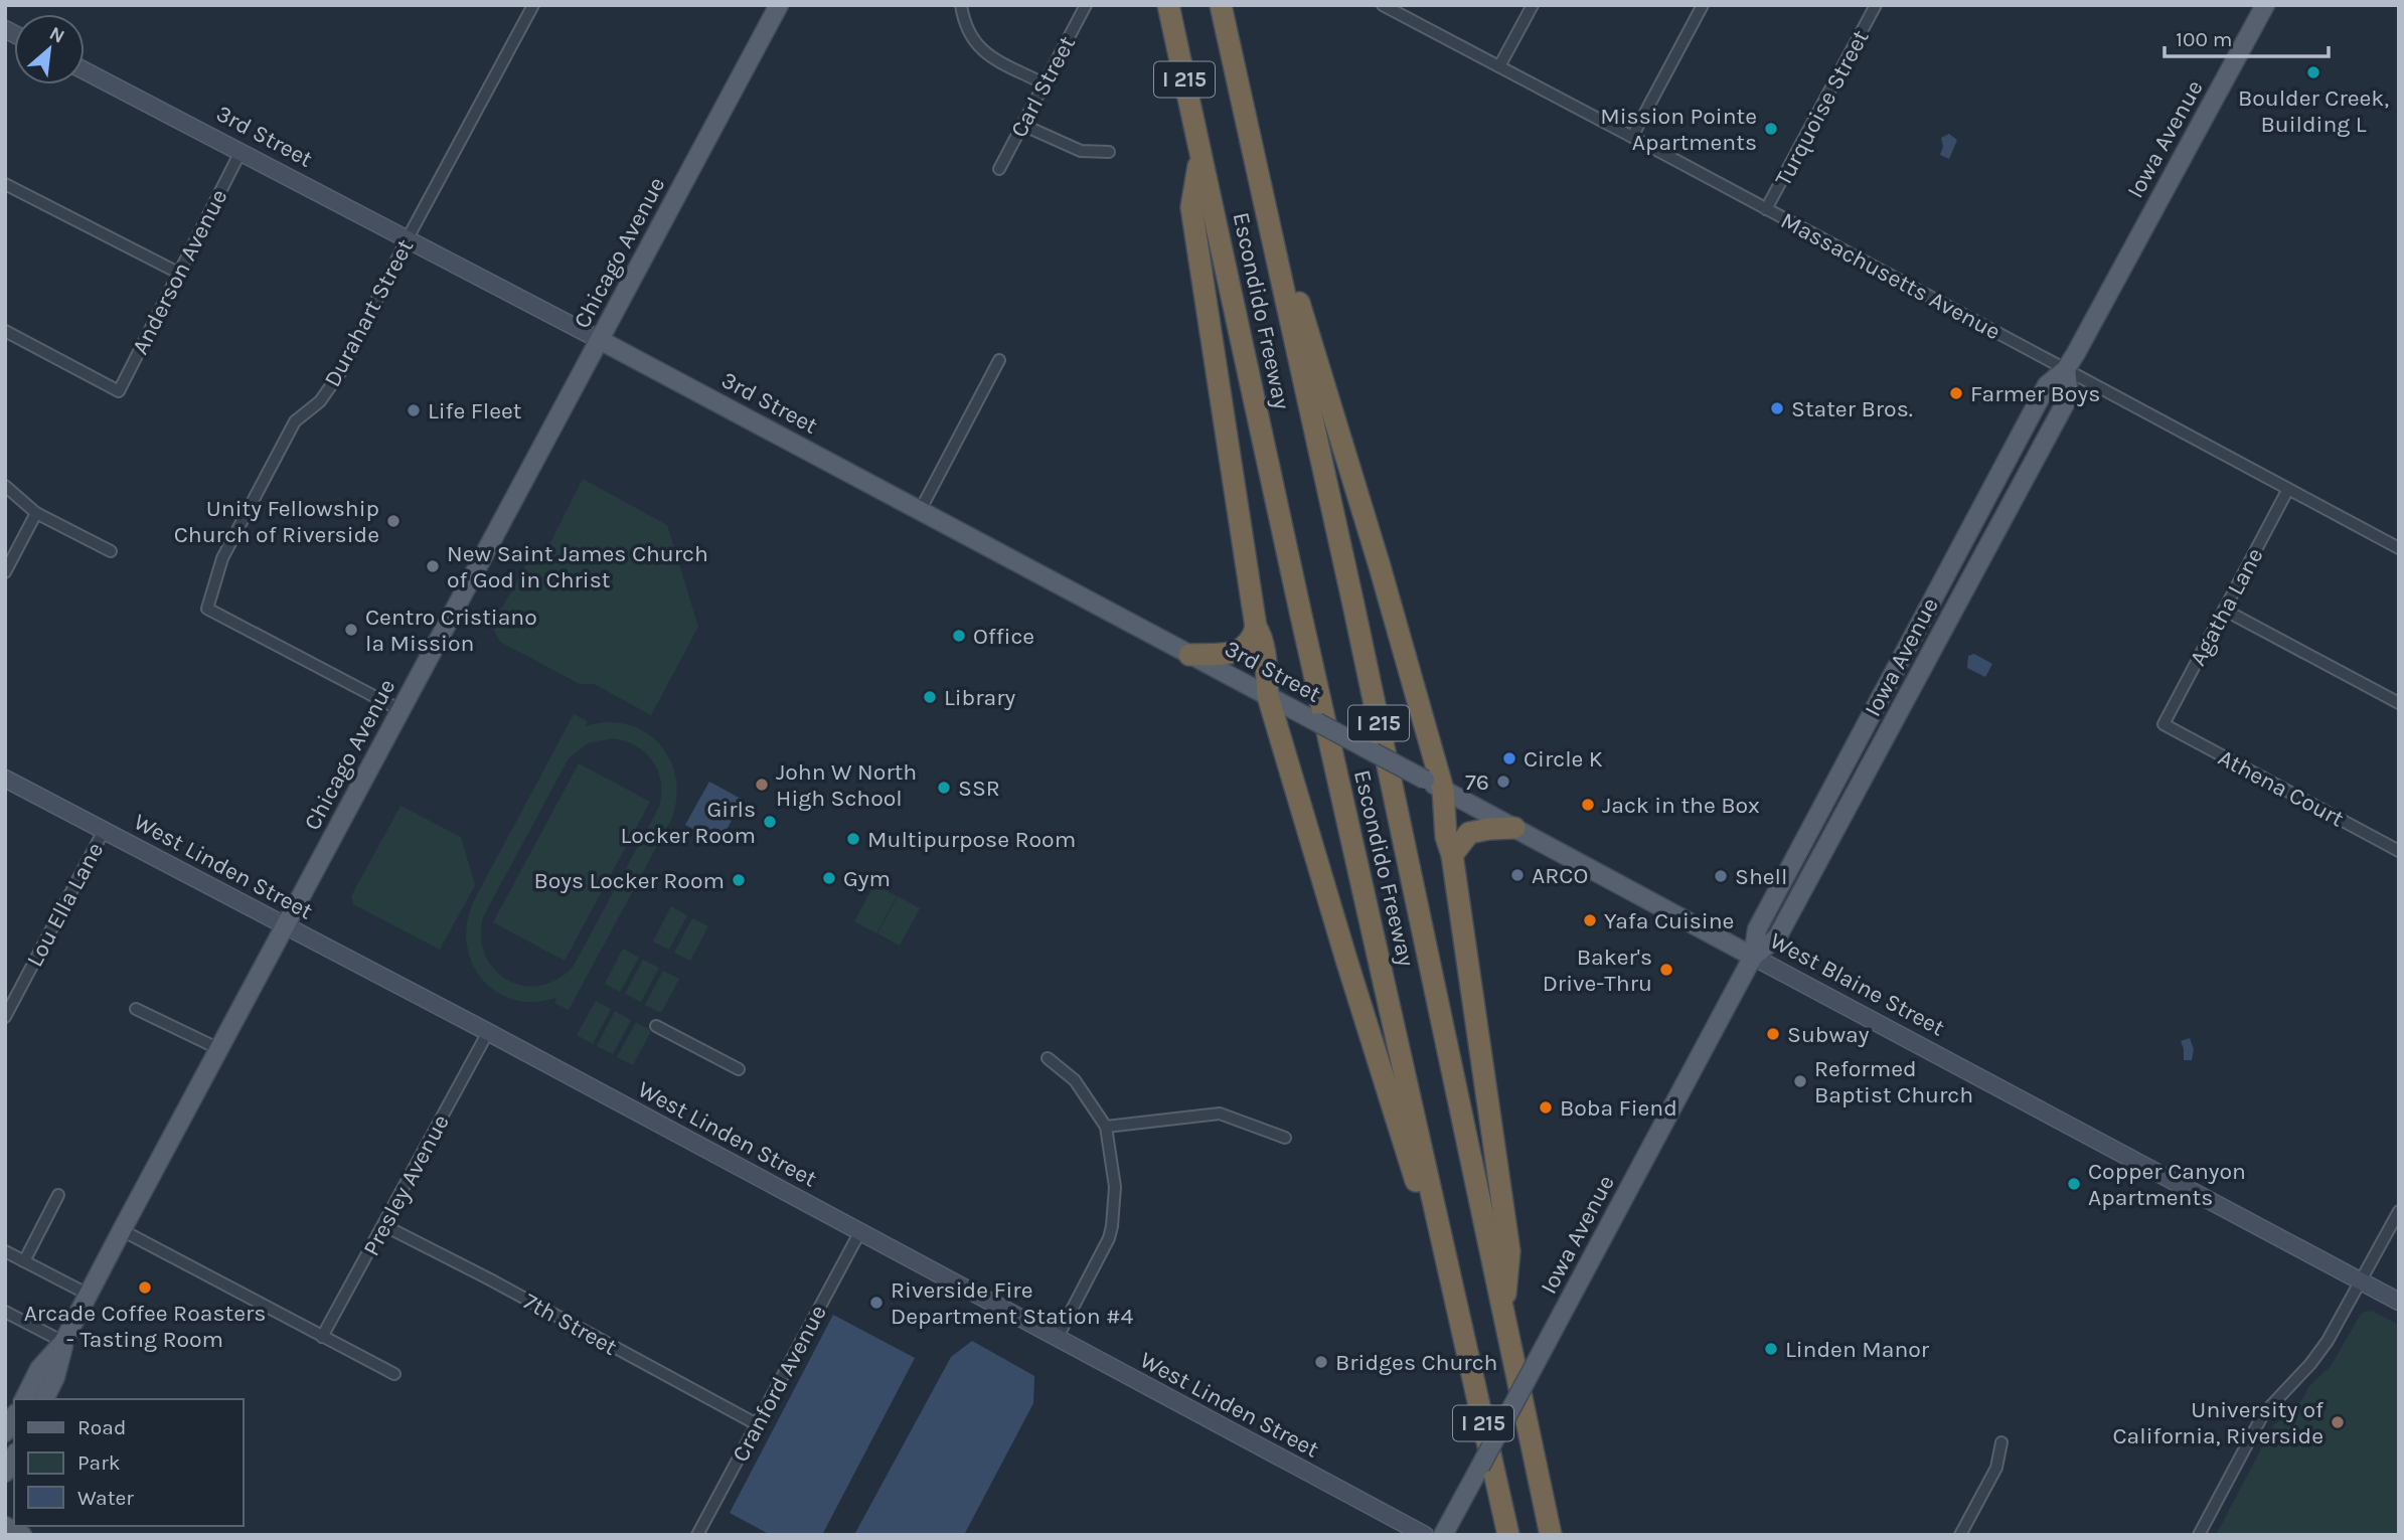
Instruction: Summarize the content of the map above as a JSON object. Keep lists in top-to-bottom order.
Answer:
{
  "streets": {
    "highway": ["I 215", "Escondido Freeway"],
    "main road": [
      "3rd Street",
      "Iowa Avenue",
      "Chicago Avenue",
      "West Linden Street",
      "West Blaine Street"
    ],
    "street": [
      "Carl Street",
      "Turquoise Street",
      "Anderson Avenue",
      "Massachusetts Avenue",
      "Durahart Street",
      "Agatha Lane",
      "Athena Court",
      "Lou Ella Lane",
      "Presley Avenue",
      "7th Street",
      "Cranford Avenue"
    ]
  },
  "crossings": [
    ["Turquoise Street", "Massachusetts Avenue"],
    ["3rd Street", "Chicago Avenue"],
    ["3rd Street", "Anderson Avenue"],
    ["3rd Street", "Durahart Street"],
    ["3rd Street", "West Blaine Street"],
    ["Iowa Avenue", "Massachusetts Avenue"],
    ["Iowa Avenue", "West Blaine Street"],
    ["Chicago Avenue", "Durahart Street"],
    ["Chicago Avenue", "West Linden Street"],
    ["Massachusetts Avenue", "Agatha Lane"],
    ["Agatha Lane", "Athena Court"],
    ["West Linden Street", "Lou Ella Lane"],
    ["West Linden Street", "Presley Avenue"],
    ["West Linden Street", "Cranford Avenue"],
    ["Presley Avenue", "7th Street"],
    ["7th Street", "Cranford Avenue"]
  ],
  "places": [
    "Boulder Creek, Building L",
    "Mission Pointe Apartments",
    "Farmer Boys",
    "Stater Bros.",
    "Life Fleet",
    "Unity Fellowship Church of Riverside",
    "New Saint James Church of God in Christ",
    "Centro Cristiano la Mission",
    "Office",
    "Library",
    "Circle K",
    "76",
    "John W North High School",
    "SSR",
    "Jack in the Box",
    "Girls Locker Room",
    "Multipurpose Room",
    "ARCO",
    "Shell",
    "Gym",
    "Boys Locker Room",
    "Yafa Cuisine",
    "Baker's Drive-Thru",
    "Subway",
    "Reformed Baptist Church",
    "Boba Fiend",
    "Copper Canyon Apartments",
    "Arcade Coffee Roasters - Tasting Room",
    "Riverside Fire Department Station #4",
    "Linden Manor",
    "Bridges Church",
    "University of California, Riverside"
  ],
  "legend": ["Road", "Park", "Water"],
  "scale_bar": "100 m",
  "north": "top right"
}
